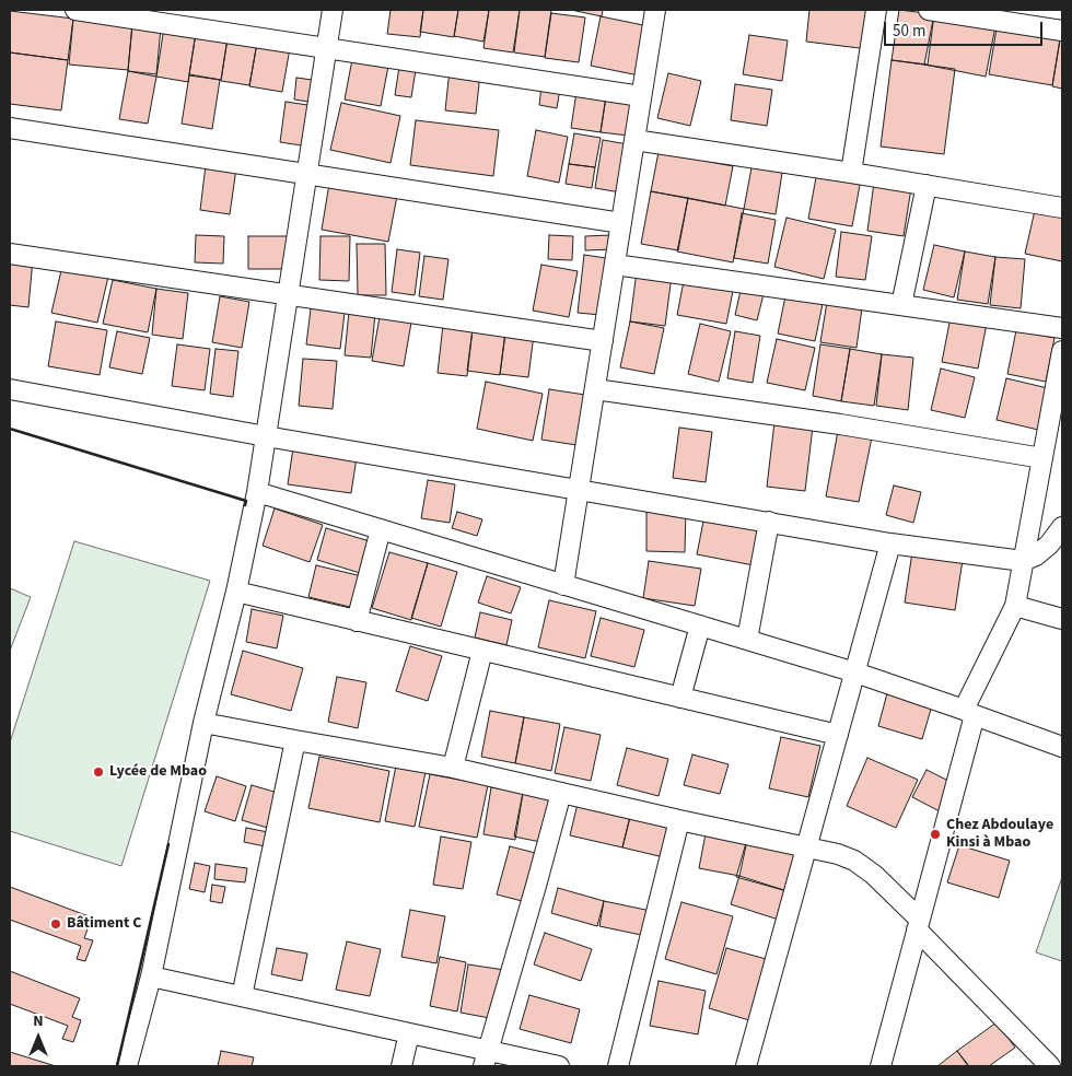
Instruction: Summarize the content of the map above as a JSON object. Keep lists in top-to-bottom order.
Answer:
{
  "places": ["Lycée de Mbao", "Chez Abdoulaye Kinsi à Mbao", "Bâtiment C"],
  "scale_bar": "50 m",
  "north": "top"
}
